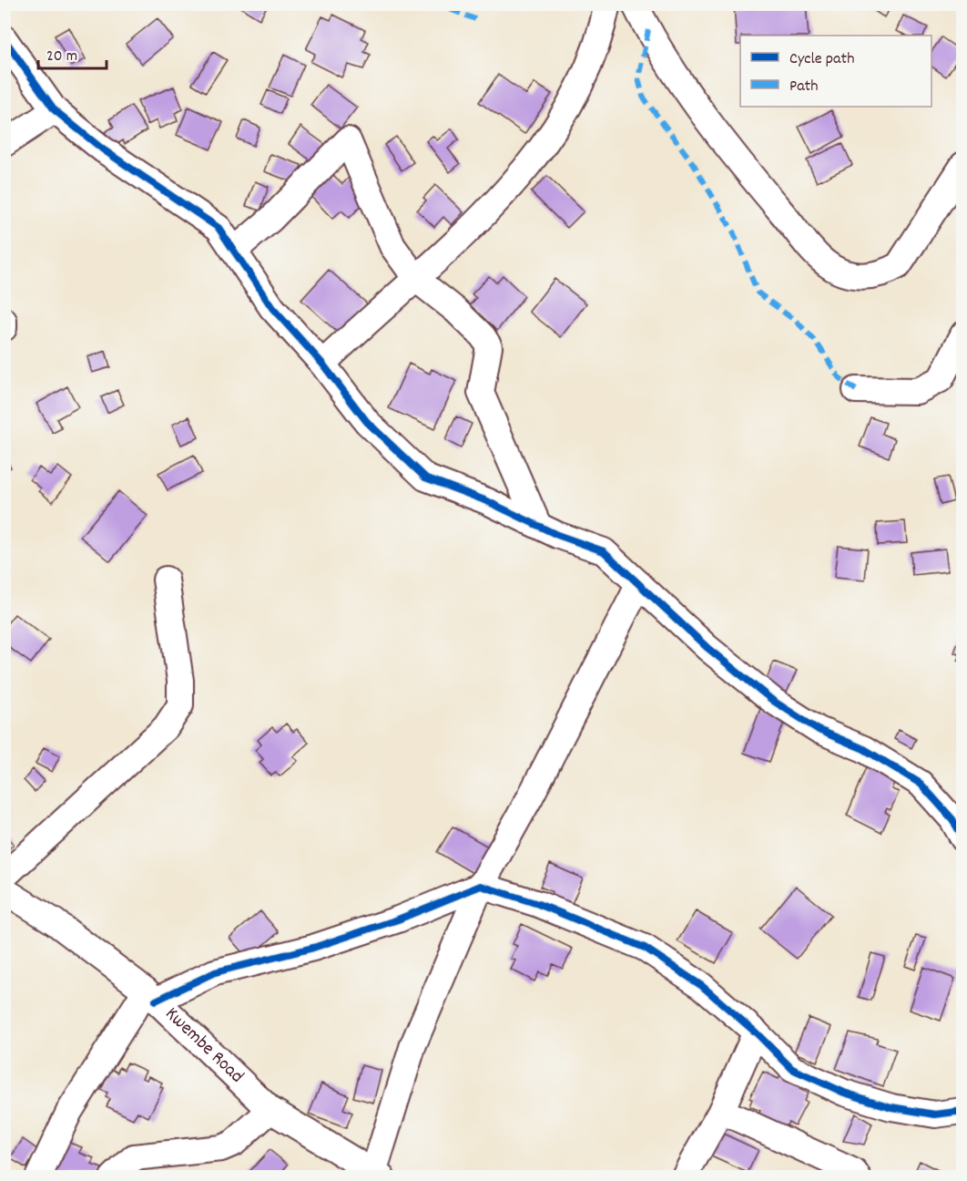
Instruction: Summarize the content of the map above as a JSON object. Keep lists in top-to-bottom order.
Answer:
{
  "streets": {
    "street": ["Kwembe Road"]
  },
  "legend": ["Cycle path", "Path"],
  "scale_bar": "20 m"
}
